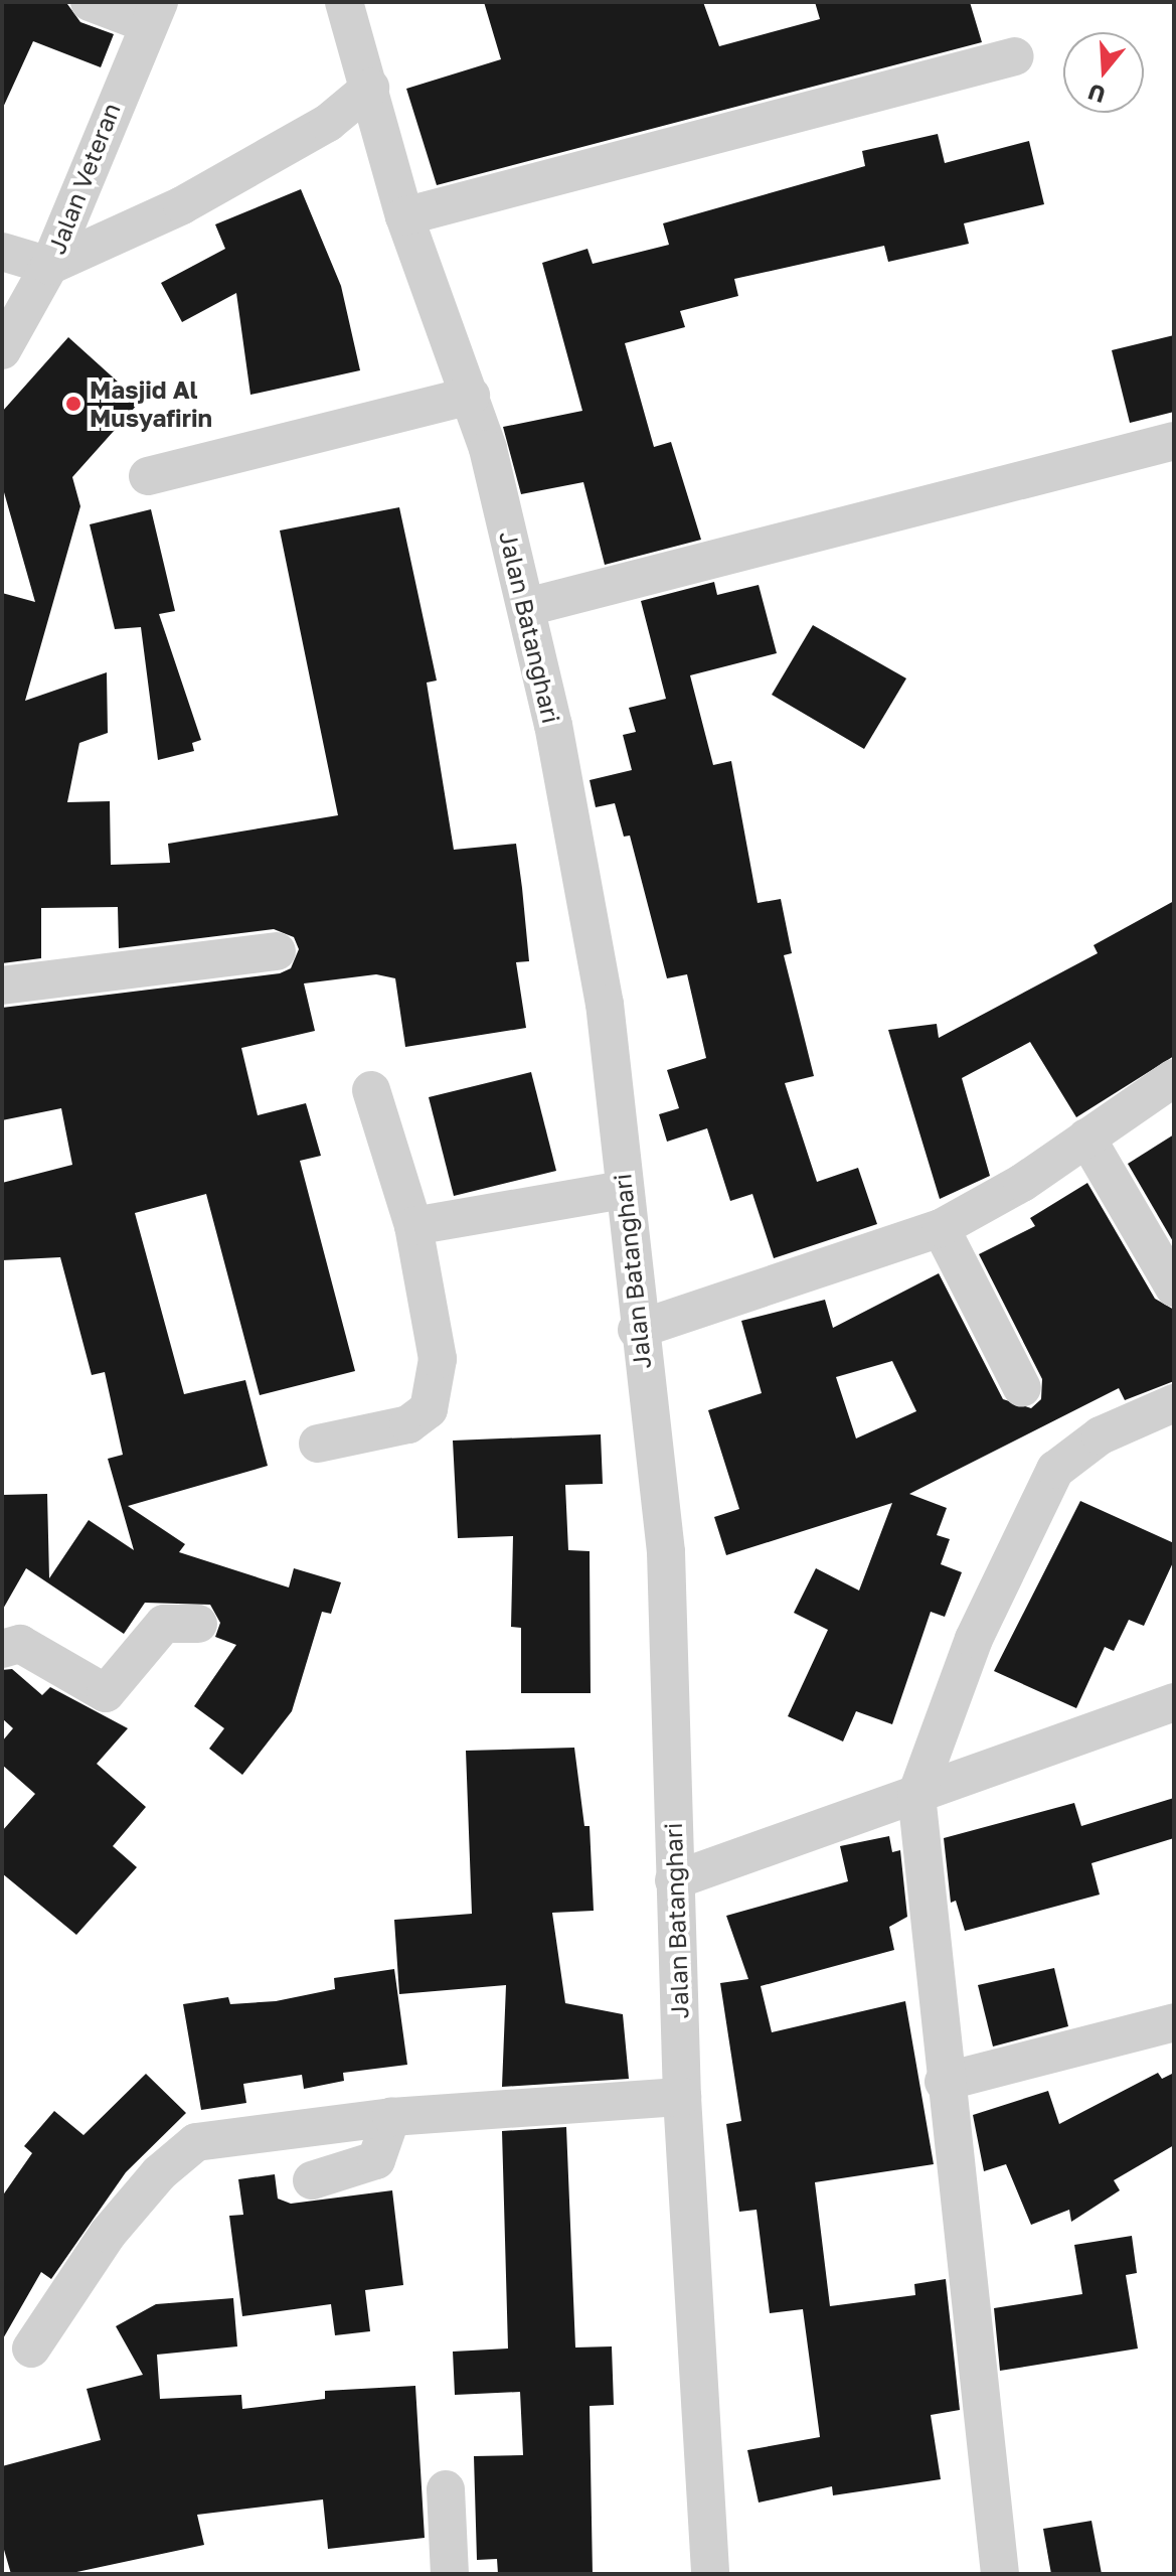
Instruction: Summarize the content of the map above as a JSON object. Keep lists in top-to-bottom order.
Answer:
{
  "streets": {
    "street": ["Jalan Veteran", "Jalan Batanghari"]
  },
  "places": ["Masjid Al Musyafirin"],
  "north": "bottom"
}
